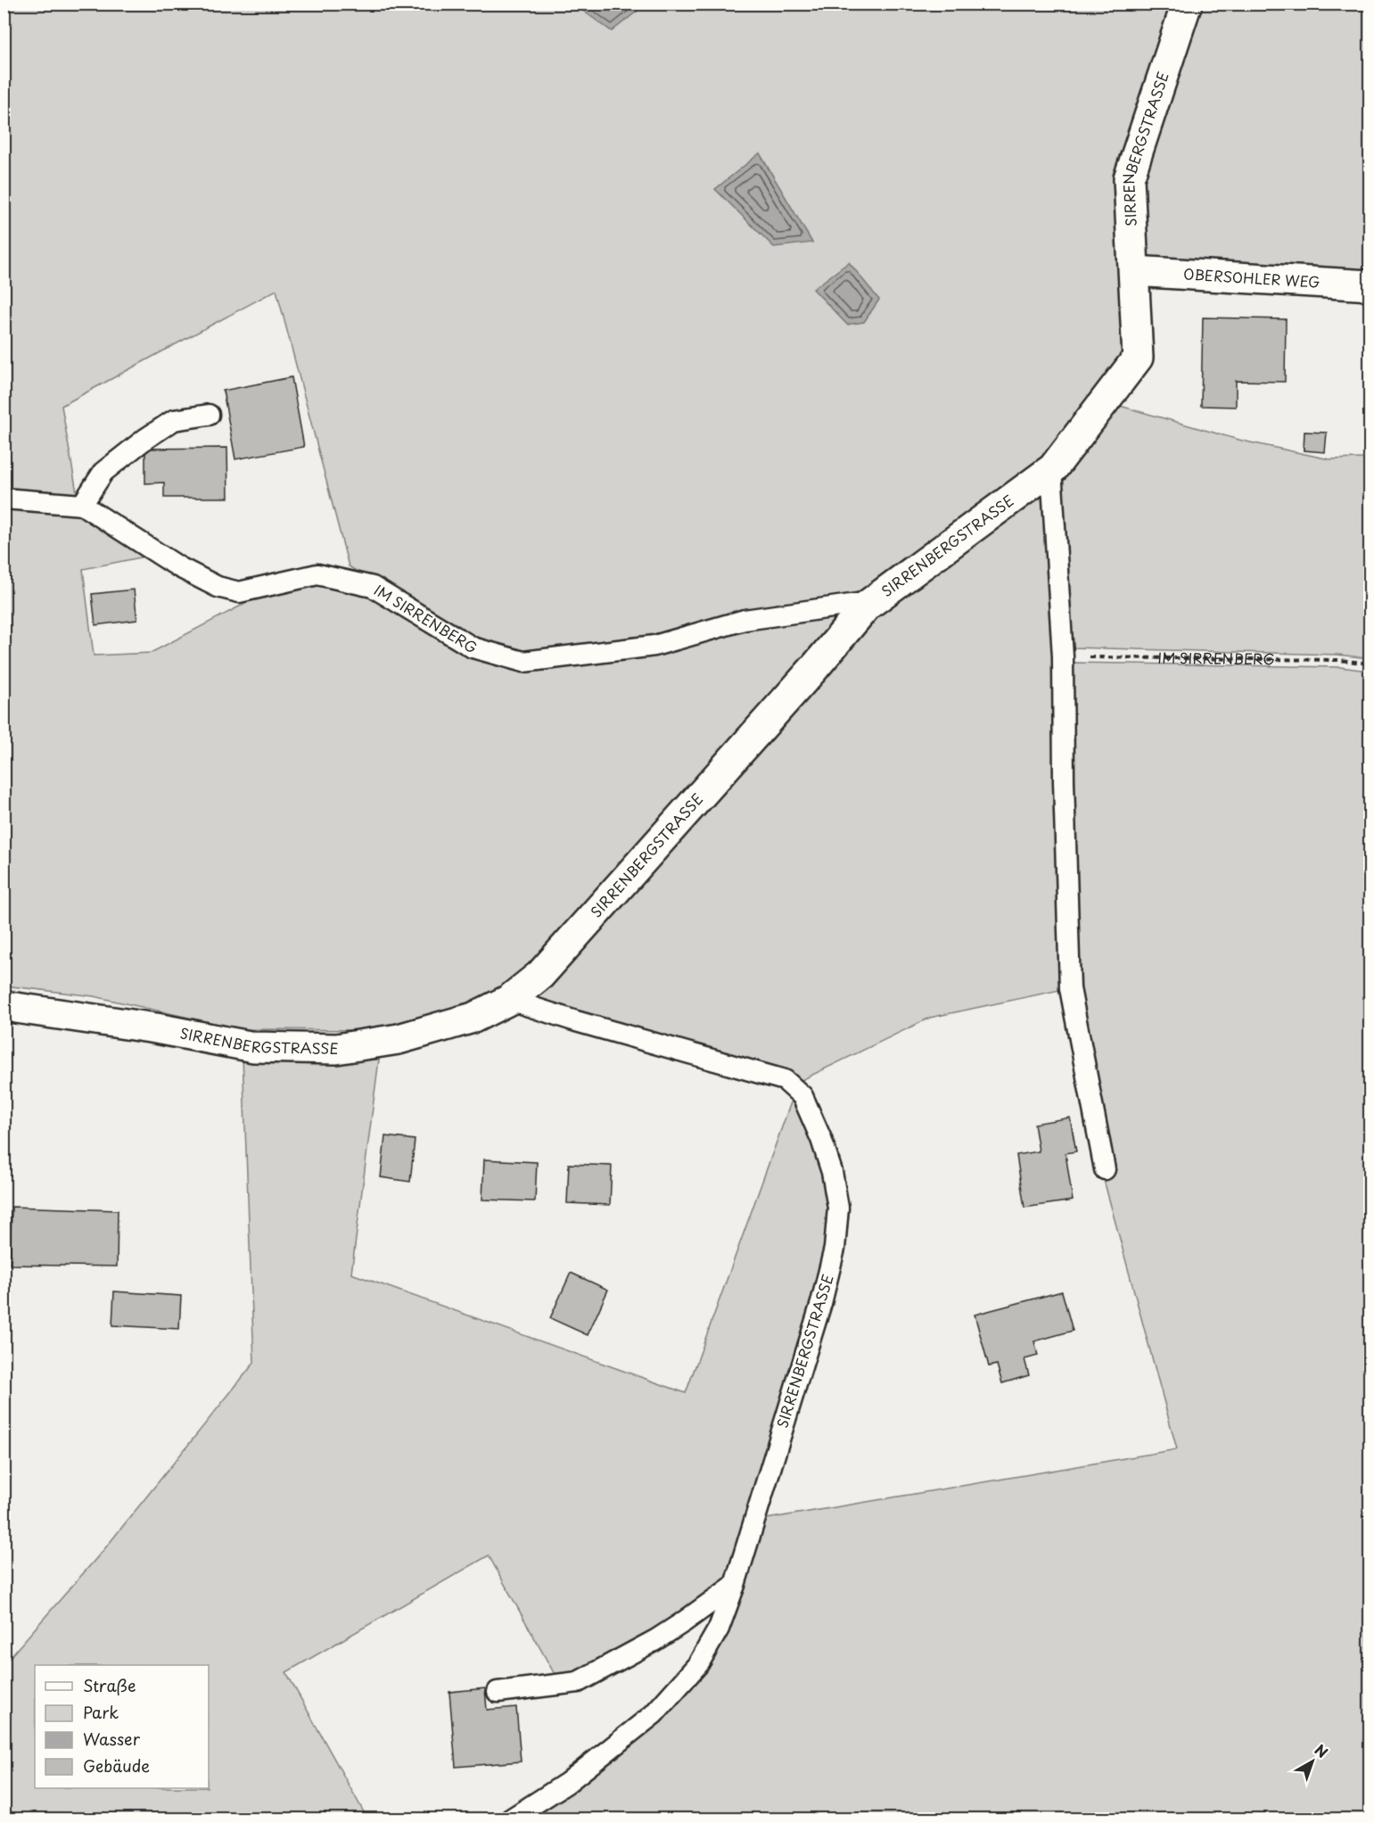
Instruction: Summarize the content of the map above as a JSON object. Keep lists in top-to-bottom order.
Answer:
{
  "streets": {
    "street": ["SIRRENBERGSTRASSE", "OBERSOHLER WEG"],
    "lane": ["IM SIRRENBERG"]
  },
  "crossings": [
    ["SIRRENBERGSTRASSE", "OBERSOHLER WEG"],
    ["SIRRENBERGSTRASSE", "IM SIRRENBERG"]
  ],
  "legend": [
    "Straße",
    "Park",
    "Wasser",
    "Gebäude"
  ],
  "north": "top right"
}
